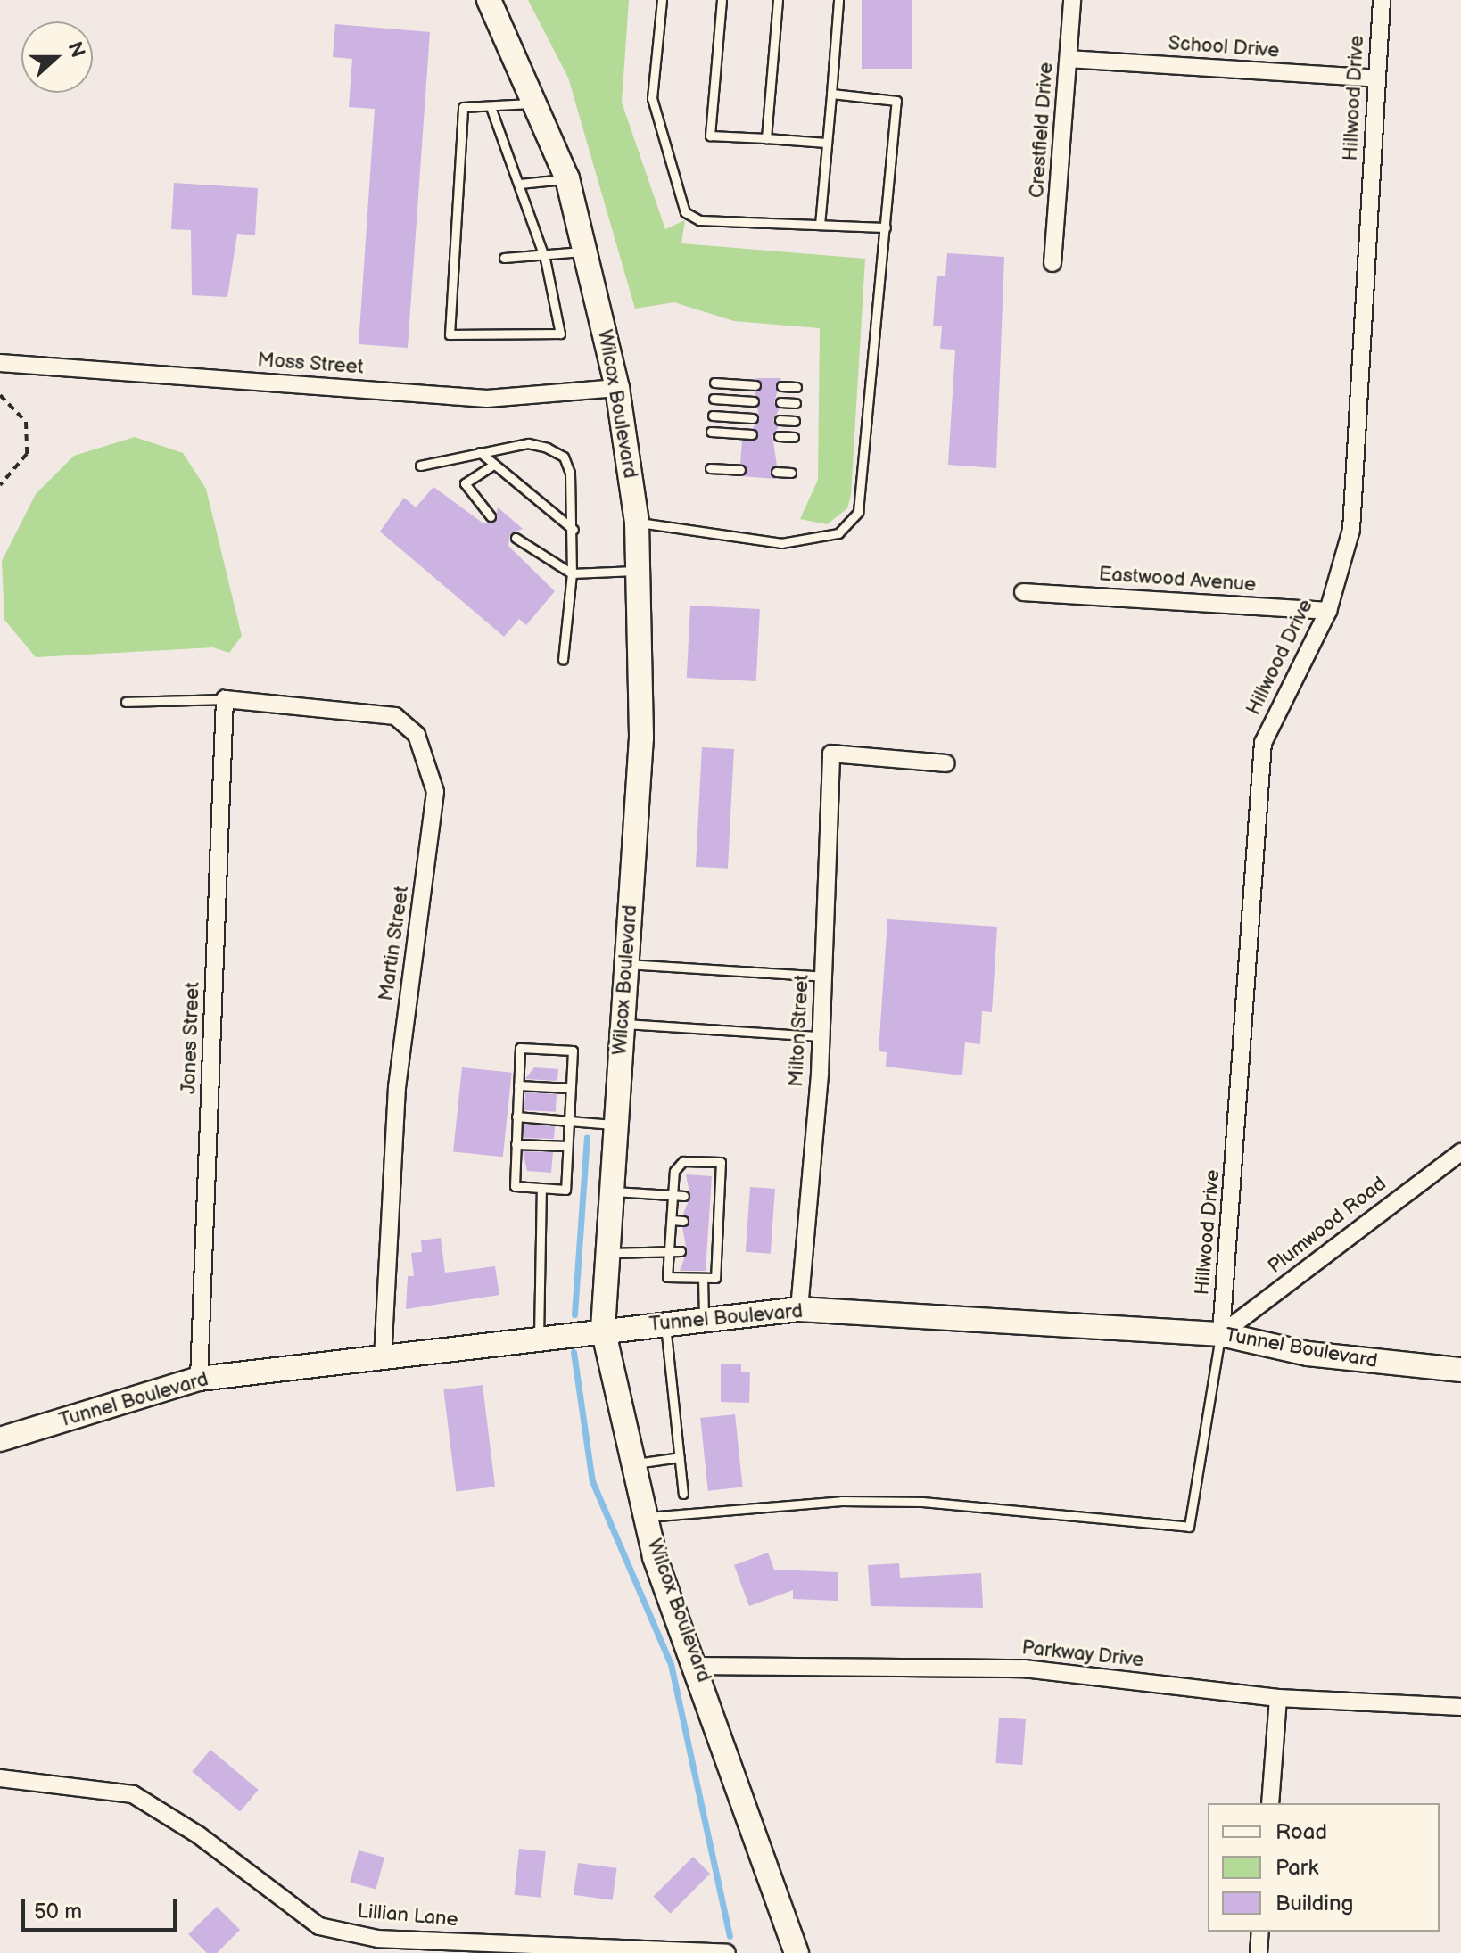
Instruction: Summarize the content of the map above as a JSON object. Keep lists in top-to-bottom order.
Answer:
{
  "streets": {
    "main road": ["Wilcox Boulevard", "Tunnel Boulevard"],
    "street": [
      "School Drive",
      "Hillwood Drive",
      "Crestfield Drive",
      "Moss Street",
      "Eastwood Avenue",
      "Martin Street",
      "Milton Street",
      "Jones Street",
      "Plumwood Road",
      "Parkway Drive",
      "Lillian Lane"
    ]
  },
  "crossings": [
    ["School Drive", "Hillwood Drive"],
    ["School Drive", "Crestfield Drive"],
    ["Hillwood Drive", "Eastwood Avenue"],
    ["Hillwood Drive", "Plumwood Road"],
    ["Hillwood Drive", "Tunnel Boulevard"],
    ["Moss Street", "Wilcox Boulevard"],
    ["Wilcox Boulevard", "Tunnel Boulevard"],
    ["Wilcox Boulevard", "Parkway Drive"],
    ["Martin Street", "Jones Street"],
    ["Martin Street", "Tunnel Boulevard"],
    ["Milton Street", "Tunnel Boulevard"],
    ["Jones Street", "Tunnel Boulevard"],
    ["Plumwood Road", "Tunnel Boulevard"]
  ],
  "legend": ["Road", "Park", "Building"],
  "scale_bar": "50 m",
  "north": "right"
}
